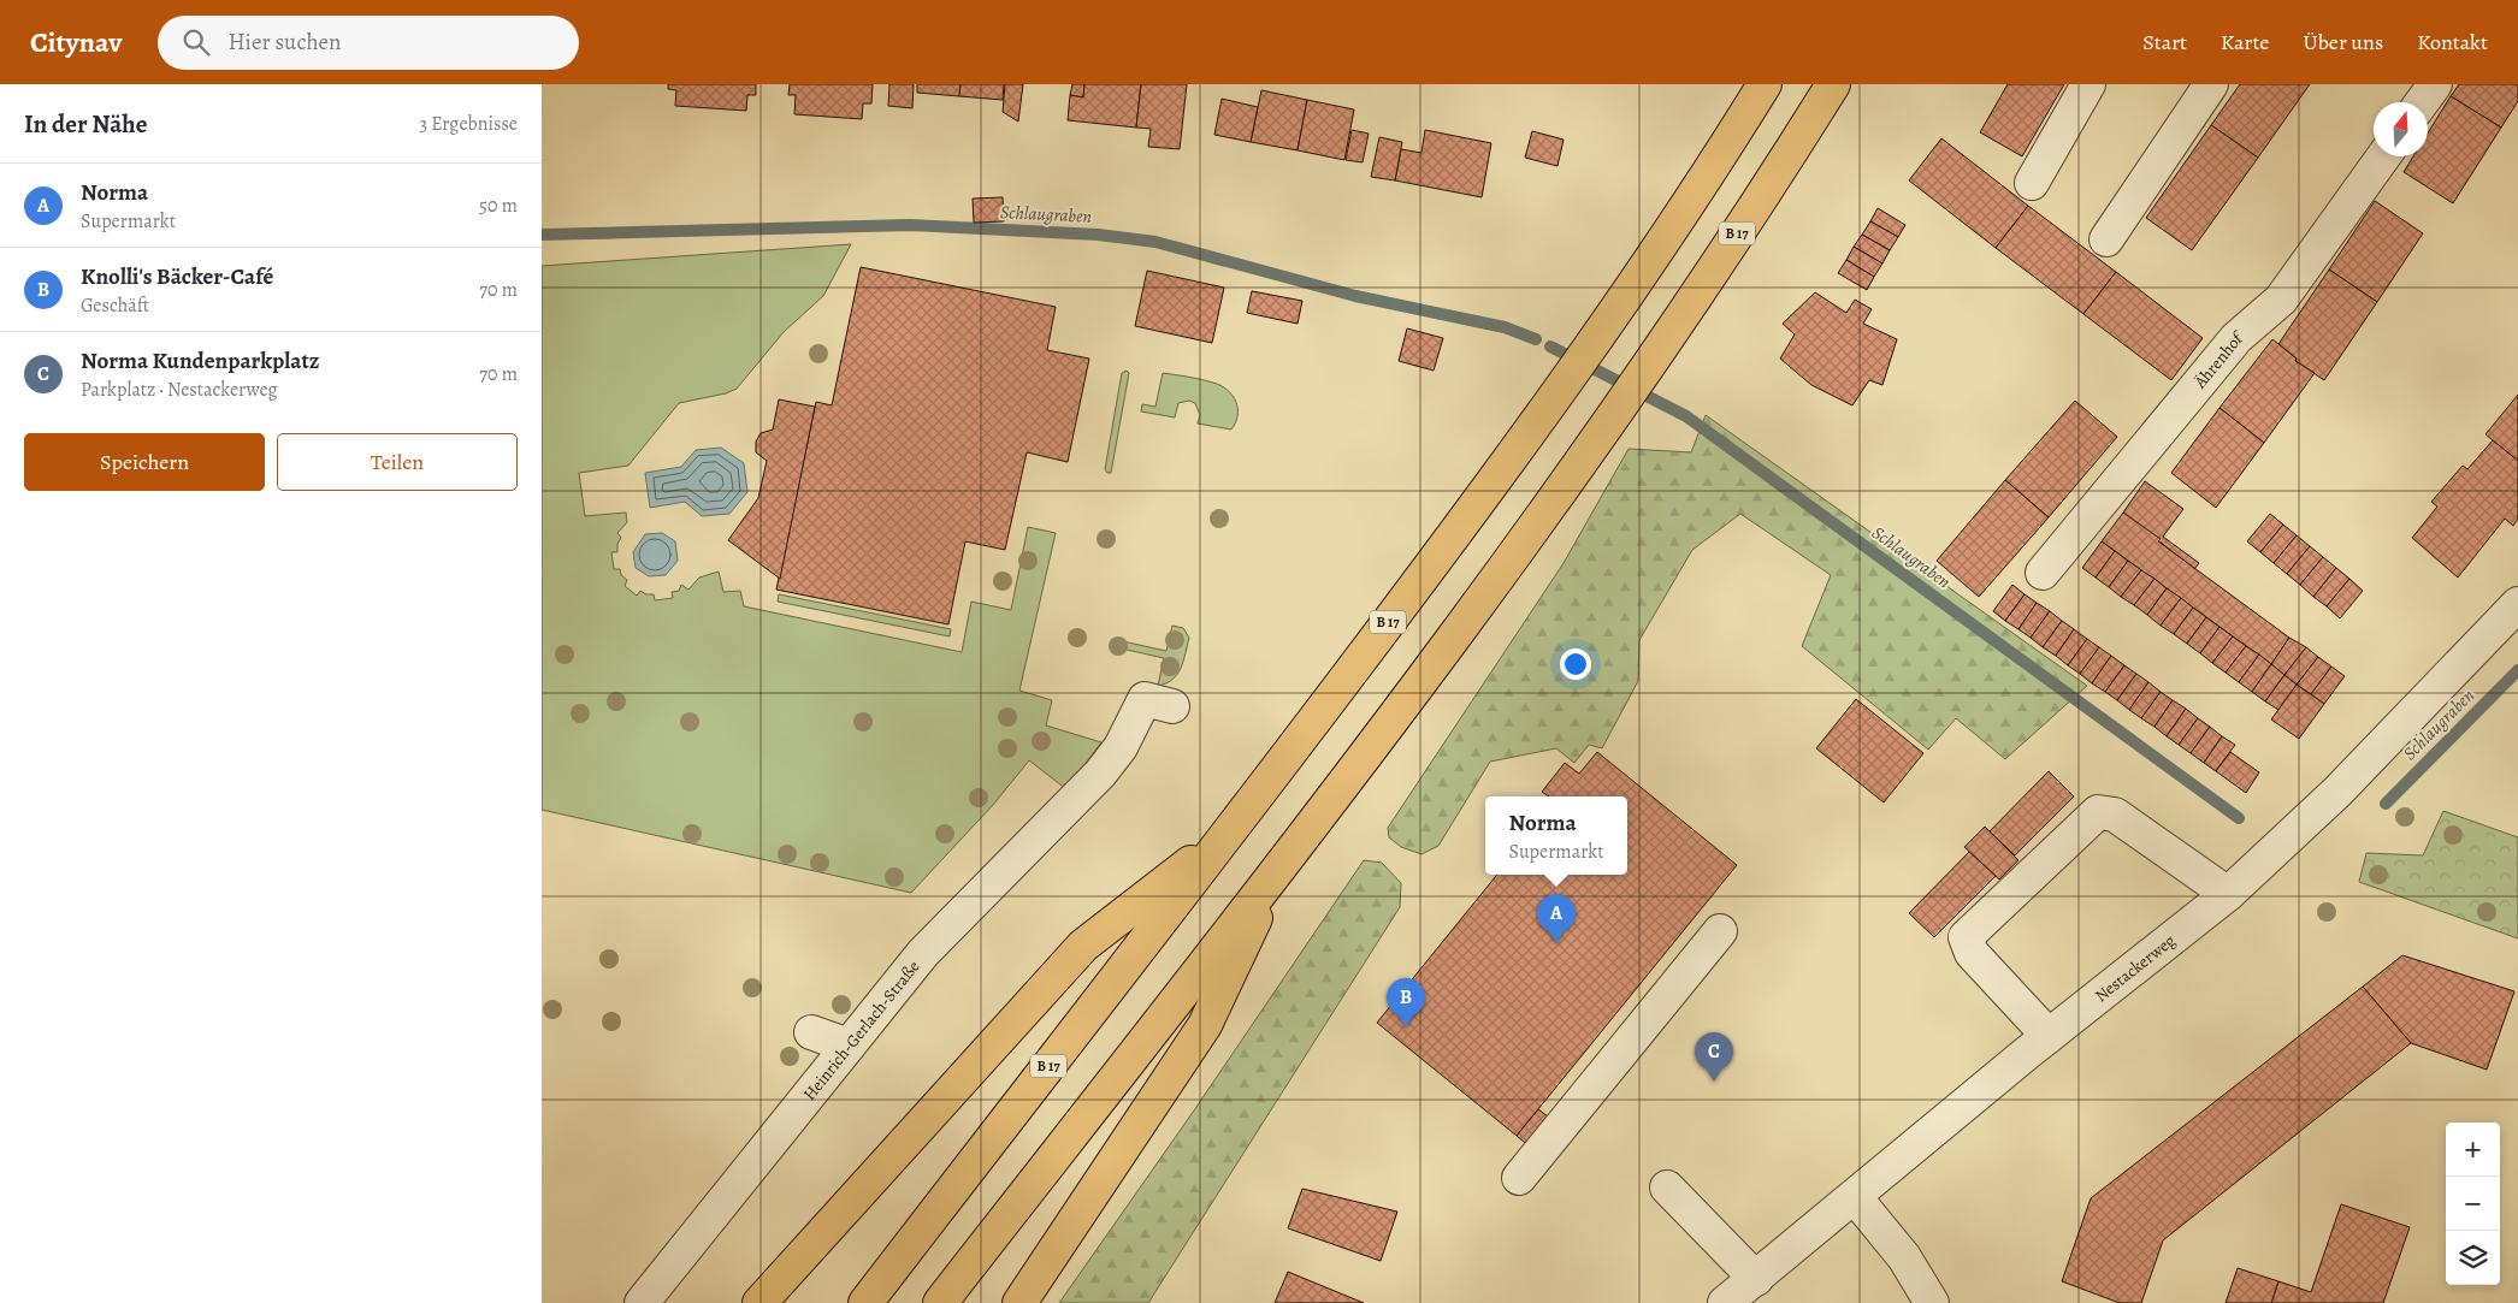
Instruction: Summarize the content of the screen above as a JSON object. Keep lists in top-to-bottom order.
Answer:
{
  "streets": {
    "highway": ["B 17"],
    "street": ["Ährenhof", "Nestackerweg", "Heinrich-Gerlach-Straße"]
  },
  "water": ["Schlaugraben"],
  "north": "top",
  "page": {
    "header": "Citynav",
    "search": "Hier suchen",
    "nav": [
      "Start",
      "Karte",
      "Über uns",
      "Kontakt"
    ],
    "heading": ["In der Nähe", "3 Ergebnisse"],
    "list": [
      {
        "mark": "A",
        "name": "Norma",
        "note": "Supermarkt",
        "value": "50 m"
      },
      {
        "mark": "B",
        "name": "Knolli's Bäcker-Café",
        "note": "Geschäft",
        "value": "70 m"
      },
      {
        "mark": "C",
        "name": "Norma Kundenparkplatz",
        "note": "Parkplatz · Nestackerweg",
        "value": "70 m"
      }
    ],
    "buttons": ["Speichern", "Teilen"],
    "popup": ["Norma", "Supermarkt"],
    "pins": ["A", "B", "C"],
    "map_buttons": ["+", "−"]
  }
}
